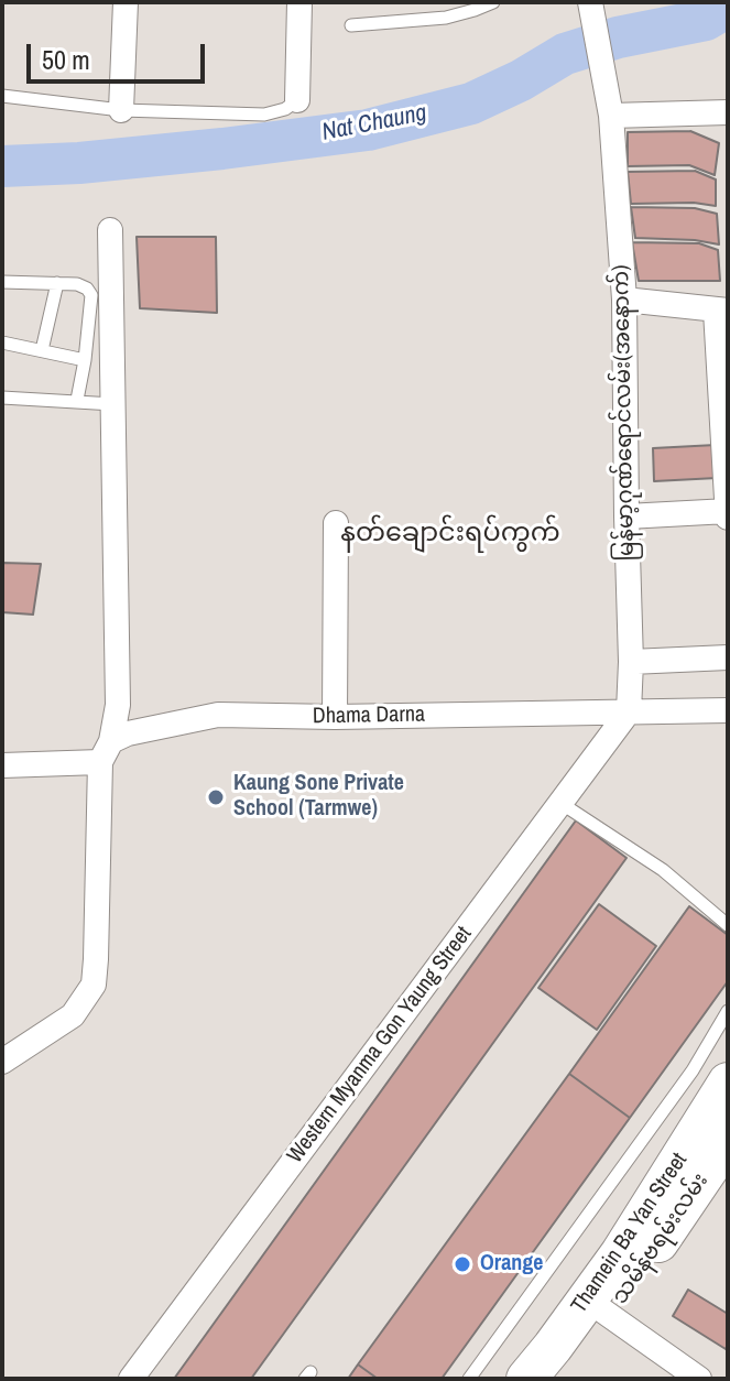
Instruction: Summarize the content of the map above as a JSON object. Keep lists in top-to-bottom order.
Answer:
{
  "streets": {
    "main road": ["Thamein Ba Yan Street", "သမိန်ဗရမ်းလမ်း"],
    "street": ["မြန်မာ့ဂုဏ်ရောင်လမ်း(အနောက်)", "Dhama Darna", "Western Myanma Gon Yaung Street"]
  },
  "crossings": [
    ["မြန်မာ့ဂုဏ်ရောင်လမ်း(အနောက်)", "Dhama Darna"],
    ["မြန်မာ့ဂုဏ်ရောင်လမ်း(အနောက်)", "Western Myanma Gon Yaung Street"],
    ["Dhama Darna", "Western Myanma Gon Yaung Street"],
    ["Thamein Ba Yan Street", "သမိန်ဗရမ်းလမ်း"]
  ],
  "districts": ["နတ်ချောင်းရပ်ကွက်"],
  "water": ["Nat Chaung"],
  "places": ["Kaung Sone Private School (Tarmwe)", "Orange"],
  "scale_bar": "50 m"
}
